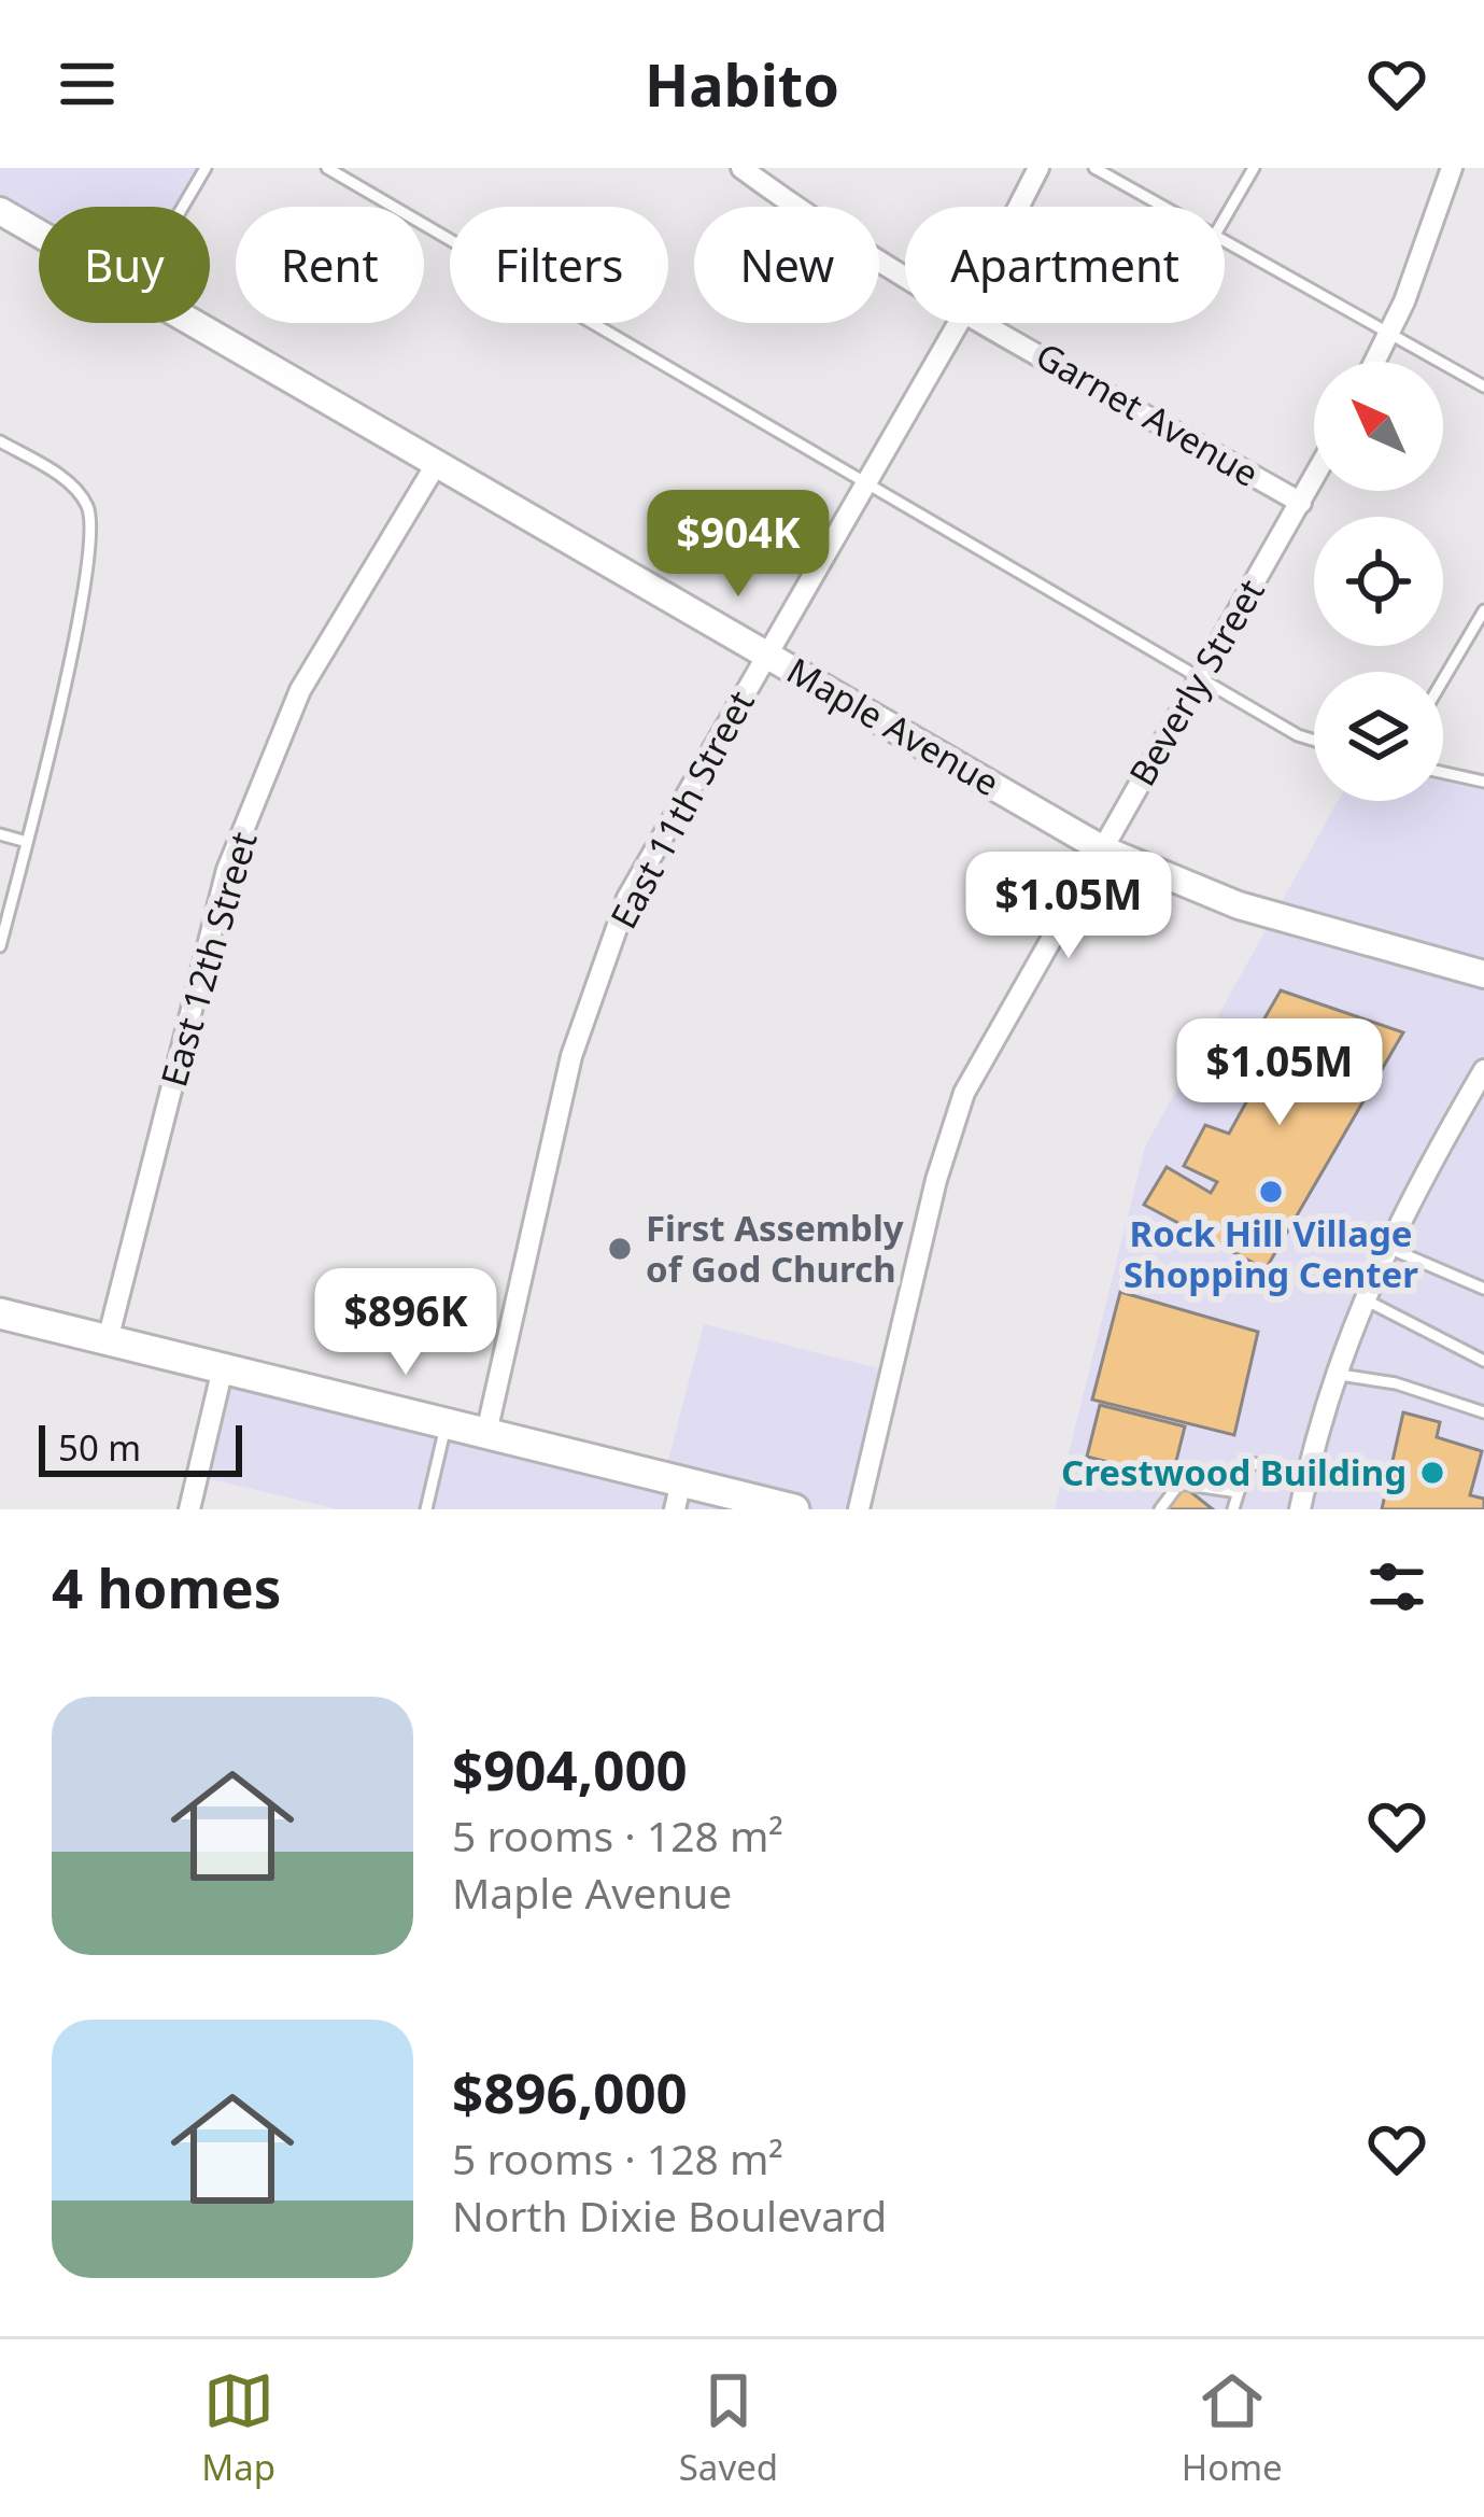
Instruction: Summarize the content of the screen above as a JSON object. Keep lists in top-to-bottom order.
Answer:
{
  "streets": {
    "street": [
      "Garnet Avenue",
      "Beverly Street",
      "Maple Avenue",
      "East 11th Street",
      "East 12th Street"
    ]
  },
  "crossings": [
    ["Garnet Avenue", "Beverly Street"],
    ["Beverly Street", "Maple Avenue"],
    ["Maple Avenue", "East 11th Street"],
    ["Maple Avenue", "East 12th Street"]
  ],
  "places": ["Rock Hill Village Shopping Center", "First Assembly of God Church", "Crestwood Building"],
  "scale_bar": "50 m",
  "north": "top left",
  "page": {
    "header": "Habito",
    "chip": [
      "Buy",
      "Rent",
      "Filters",
      "New",
      "Apartment"
    ],
    "price": [
      "$904K",
      "$1.05M",
      "$1.05M",
      "$896K"
    ],
    "scale": "50 m",
    "heading": "4 homes",
    "list": [
      {
        "name": "$904,000",
        "note": "5 rooms · 128 m² · Maple Avenue"
      },
      {
        "name": "$896,000",
        "note": "5 rooms · 128 m² · North Dixie Boulevard"
      }
    ],
    "tabs": ["Map", "Saved", "Home"]
  }
}
